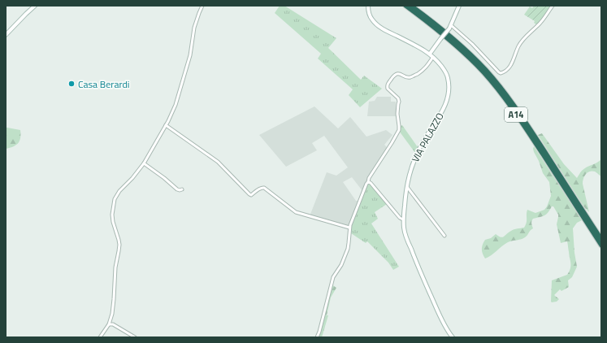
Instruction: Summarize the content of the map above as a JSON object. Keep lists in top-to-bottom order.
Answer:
{
  "streets": {
    "highway": ["A14"],
    "street": ["VIA PALAZZO"]
  },
  "places": ["Casa Berardi"]
}
